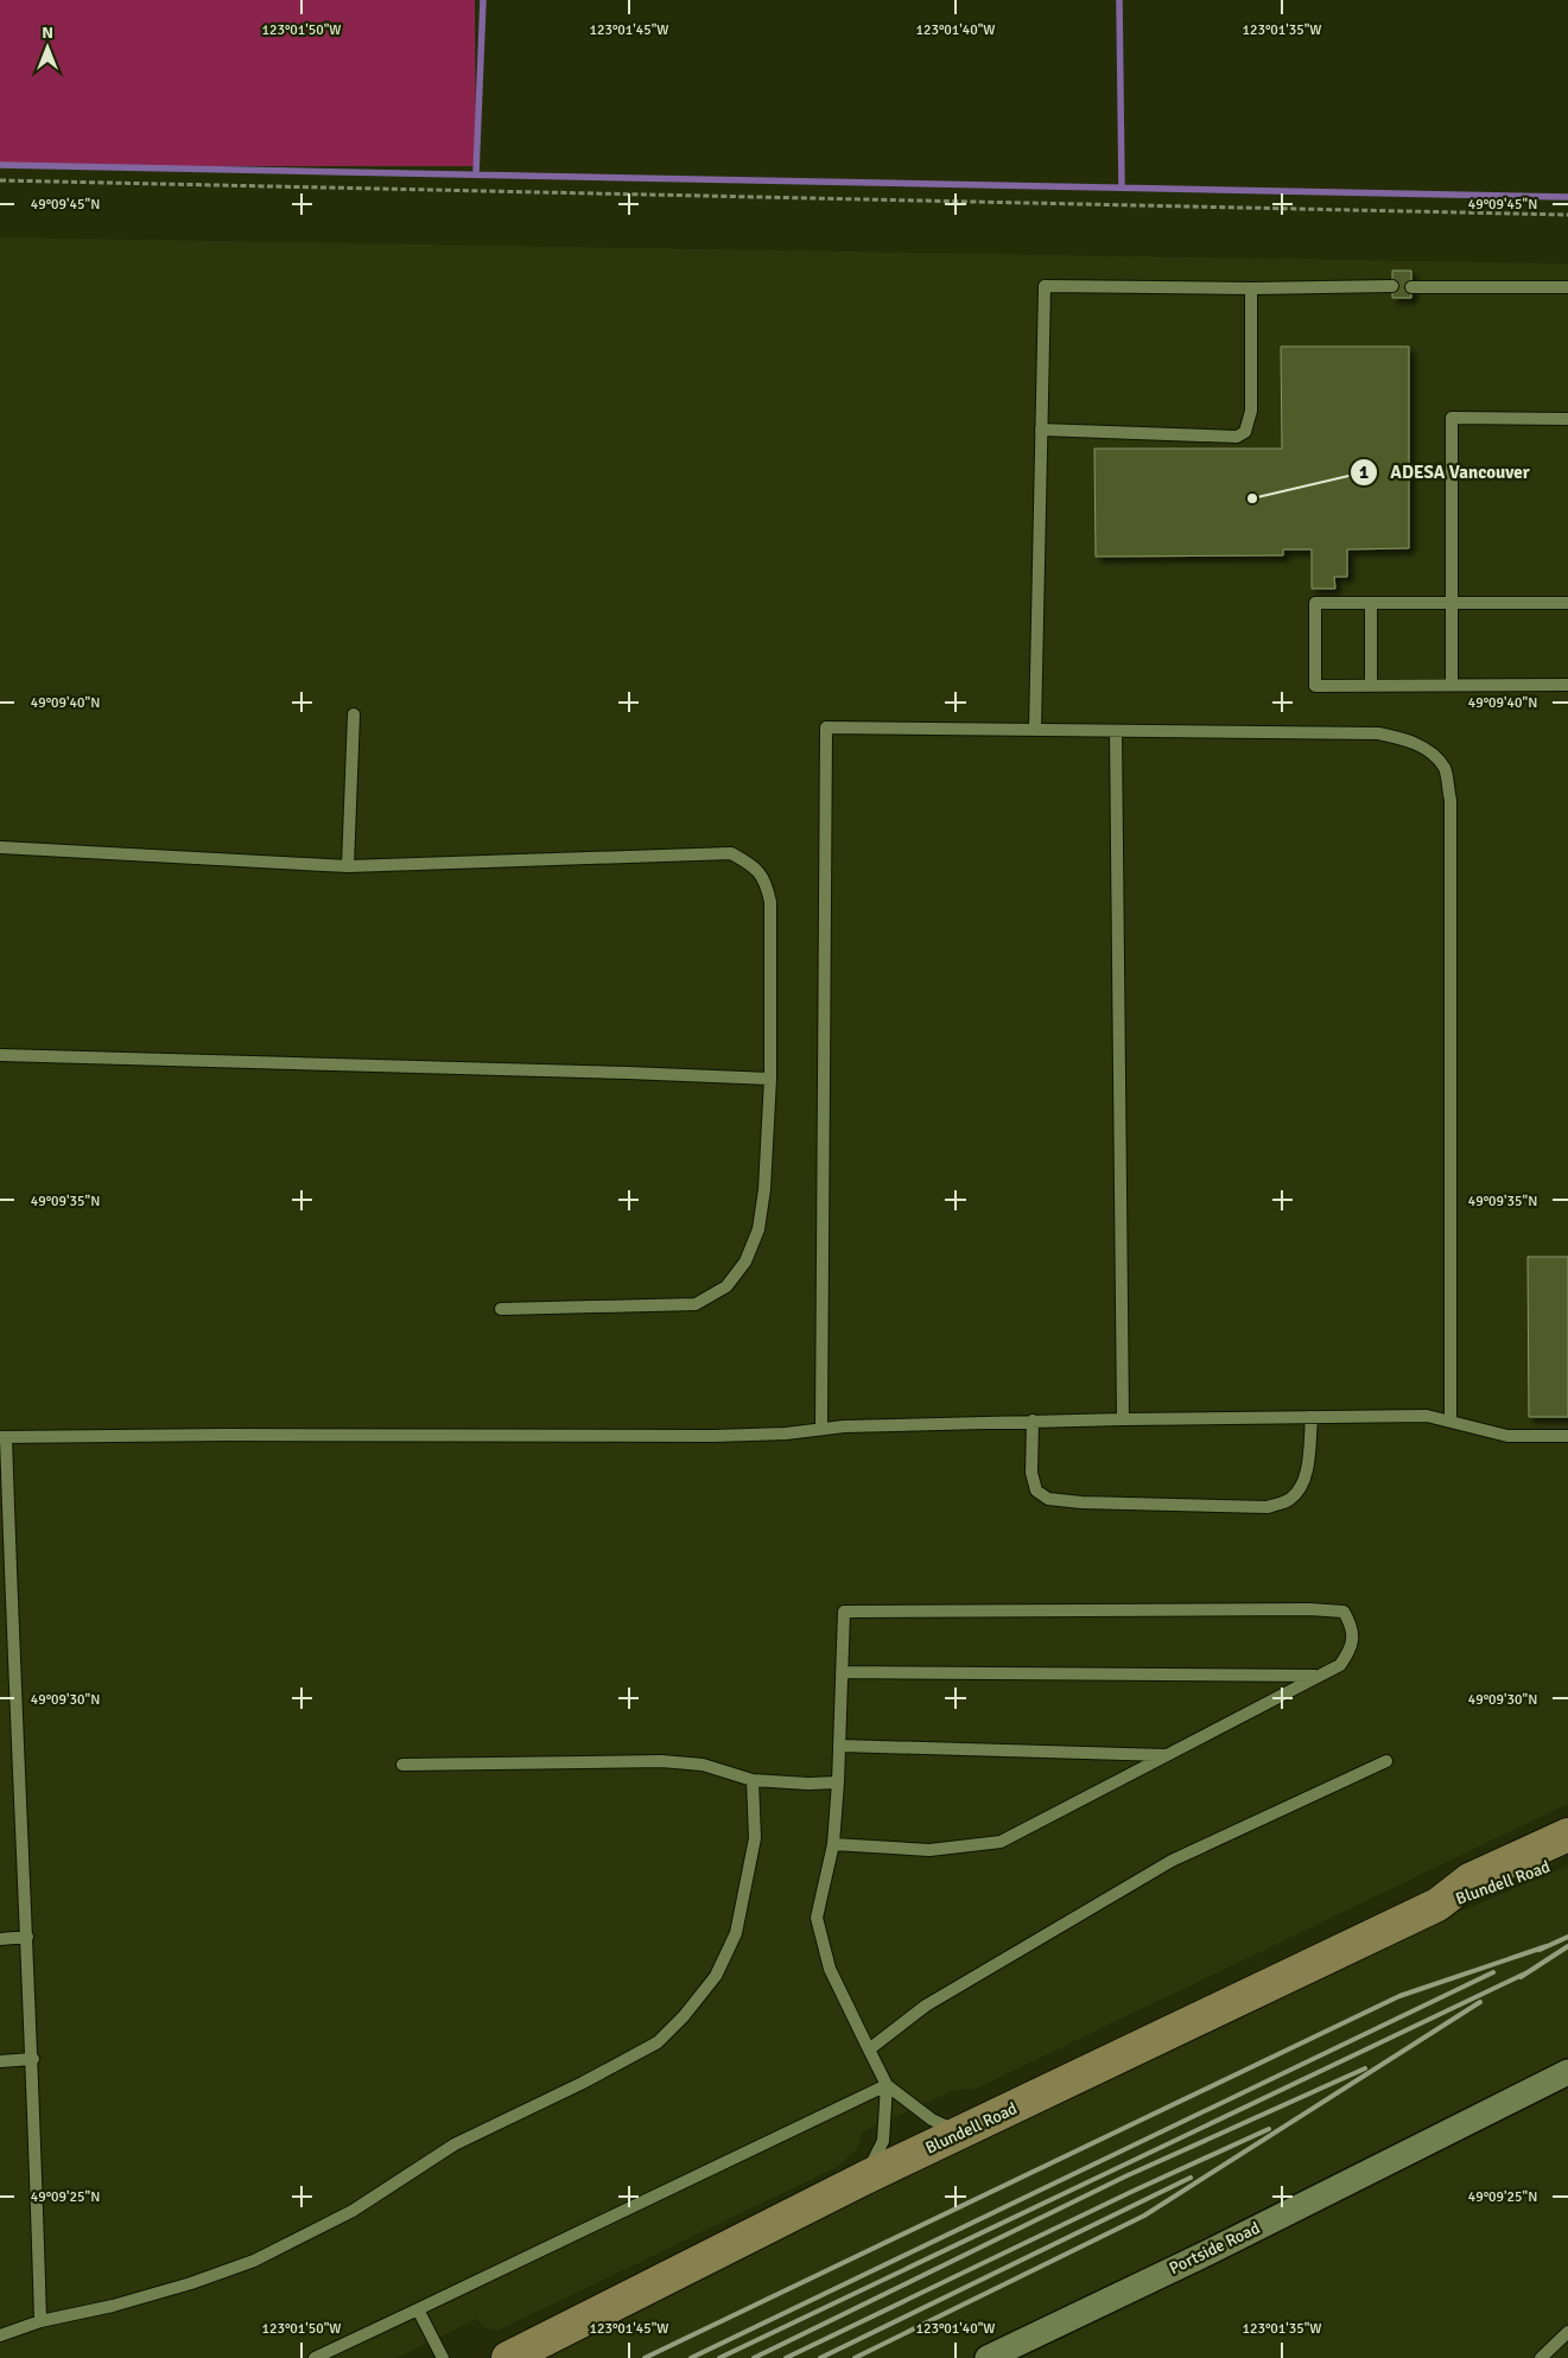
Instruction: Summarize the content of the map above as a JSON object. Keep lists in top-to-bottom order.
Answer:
{
  "streets": {
    "main road": ["Blundell Road"],
    "street": ["Portside Road"]
  },
  "places": ["ADESA Vancouver"],
  "north": "top",
  "coordinates": [
    "123°01'50\"W",
    "123°01'45\"W",
    "123°01'40\"W",
    "123°01'35\"W",
    "49°09'45\"N",
    "49°09'40\"N",
    "49°09'35\"N",
    "49°09'30\"N",
    "49°09'25\"N"
  ]
}
